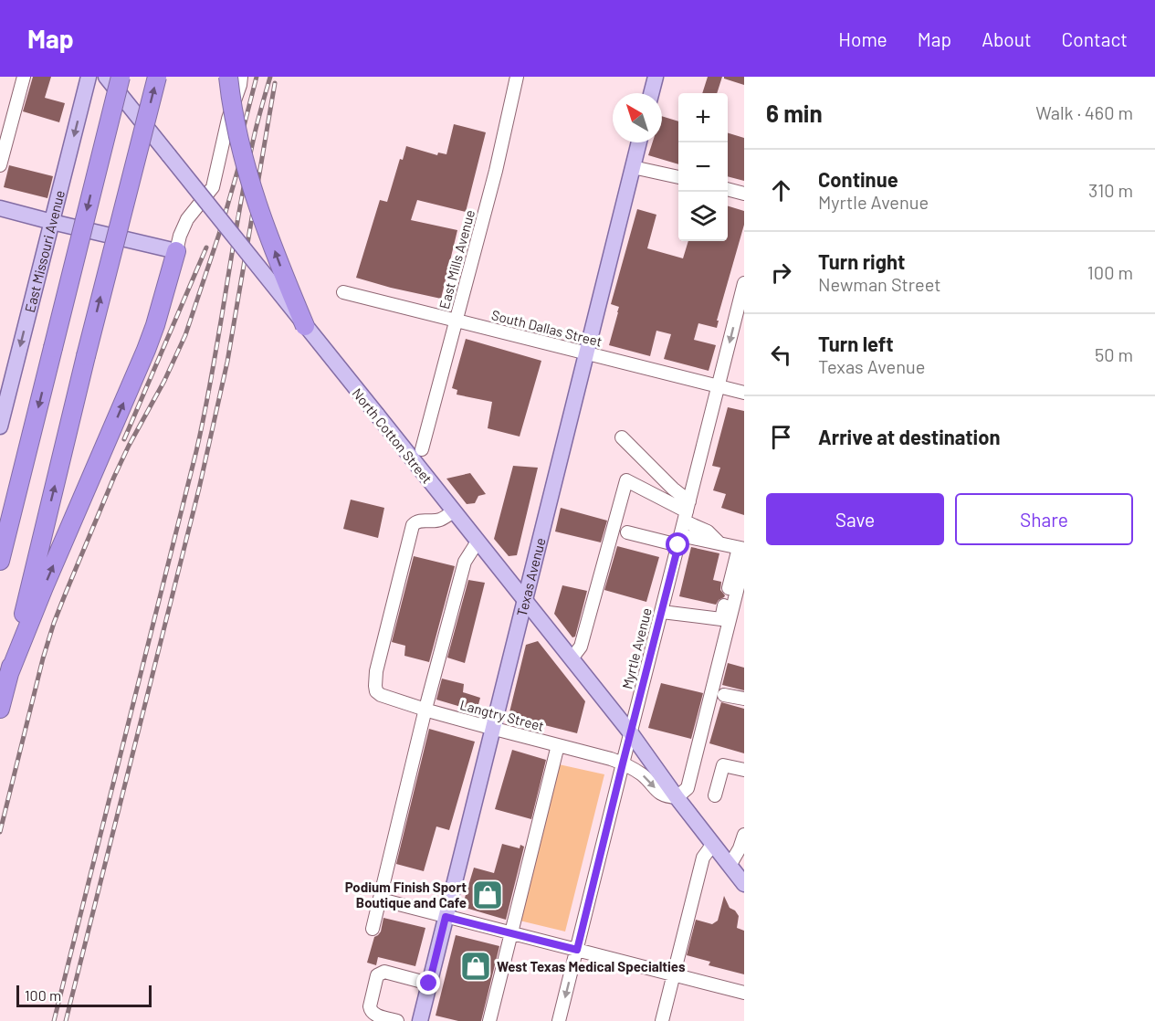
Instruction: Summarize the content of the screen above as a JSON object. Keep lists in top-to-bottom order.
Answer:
{
  "streets": {
    "main road": ["East Missouri Avenue", "North Cotton Street", "Texas Avenue"],
    "street": [
      "East Mills Avenue",
      "South Dallas Street",
      "Myrtle Avenue",
      "Langtry Street"
    ]
  },
  "crossings": [
    ["East Mills Avenue", "South Dallas Street"],
    ["South Dallas Street", "Texas Avenue"],
    ["South Dallas Street", "Myrtle Avenue"],
    ["North Cotton Street", "Texas Avenue"],
    ["North Cotton Street", "Myrtle Avenue"],
    ["North Cotton Street", "Langtry Street"],
    ["Texas Avenue", "Langtry Street"],
    ["Myrtle Avenue", "Langtry Street"]
  ],
  "one_way": ["East Missouri Avenue"],
  "places": {
    "shop": ["Podium Finish Sport Boutique and Cafe", "West Texas Medical Specialties"]
  },
  "scale_bar": "100 m",
  "north": "top left",
  "page": {
    "header": "Map",
    "nav": [
      "Home",
      "Map",
      "About",
      "Contact"
    ],
    "heading": ["6 min", "Walk · 460 m"],
    "map_buttons": ["+", "−"],
    "list": [
      ["Continue", "Myrtle Avenue", "310 m"],
      ["Turn right", "Newman Street", "100 m"],
      ["Turn left", "Texas Avenue", "50 m"],
      "Arrive at destination"
    ],
    "buttons": ["Save", "Share"],
    "scale": "100 m"
  }
}
